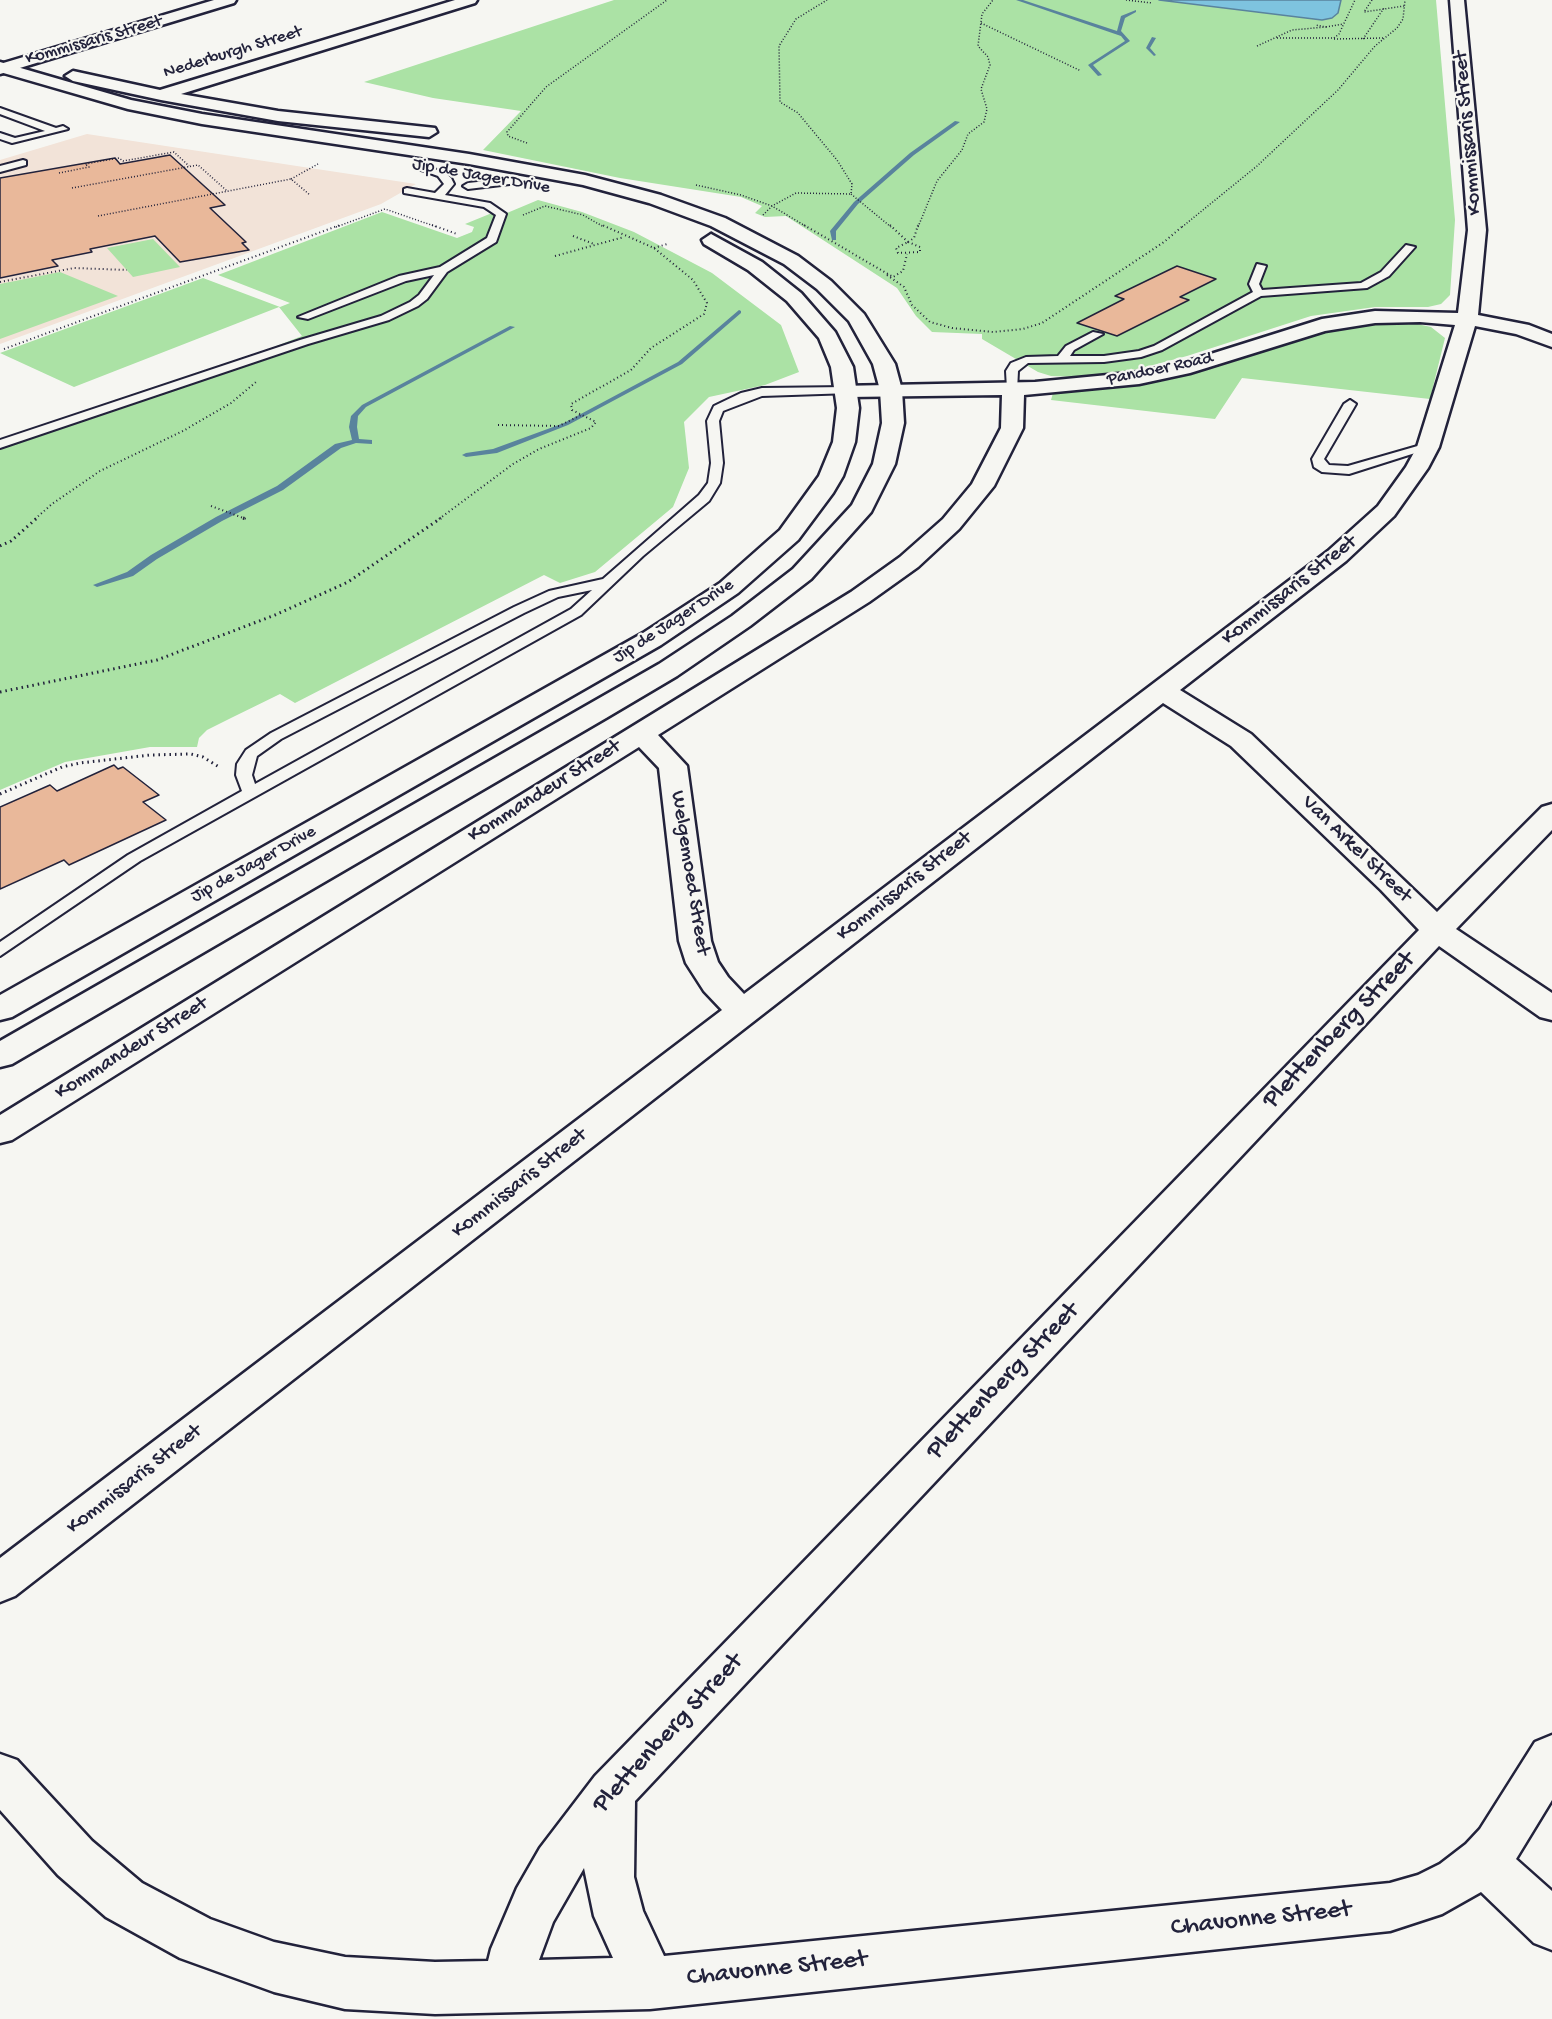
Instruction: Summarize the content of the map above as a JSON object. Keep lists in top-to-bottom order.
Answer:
{
  "streets": {
    "street": [
      "Kommissaris Street",
      "Nederburgh Street",
      "Jip de Jager Drive",
      "Pandoer Road",
      "Kommandeur Street",
      "Van Arkel Street",
      "Welgemoed Street",
      "Plettenberg Street",
      "Chavonne Street"
    ]
  },
  "crossings": [
    ["Kommissaris Street", "Pandoer Road"],
    ["Kommissaris Street", "Van Arkel Street"],
    ["Kommissaris Street", "Welgemoed Street"],
    ["Jip de Jager Drive", "Pandoer Road"],
    ["Pandoer Road", "Kommandeur Street"],
    ["Kommandeur Street", "Welgemoed Street"],
    ["Van Arkel Street", "Plettenberg Street"],
    ["Plettenberg Street", "Chavonne Street"]
  ]
}
